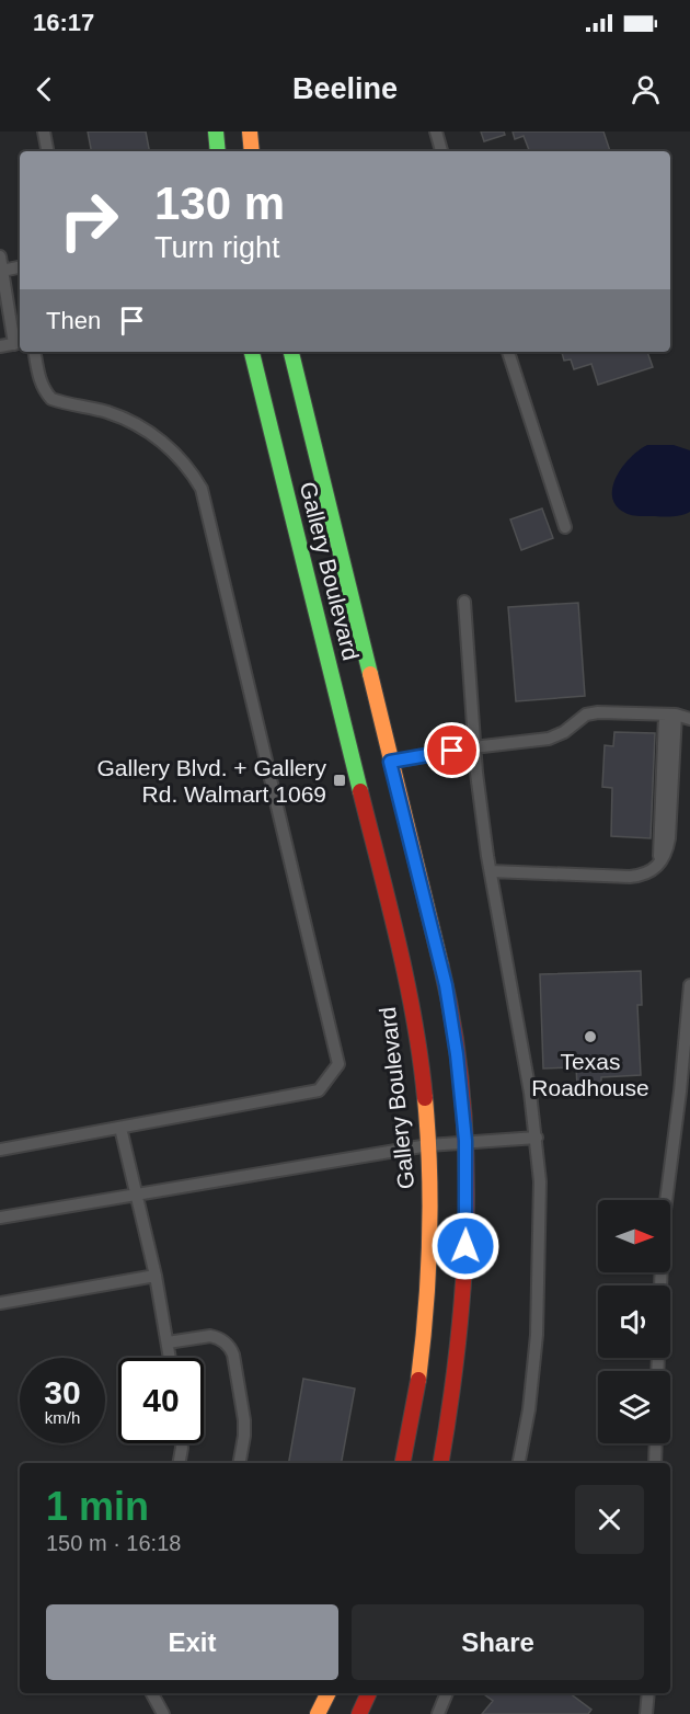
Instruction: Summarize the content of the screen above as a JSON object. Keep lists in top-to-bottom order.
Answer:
{
  "streets": {
    "street": ["Gallery Boulevard"]
  },
  "places": {
    "transit": ["Gallery Blvd. + Gallery Rd. Walmart 1069"],
    "other": ["Texas Roadhouse"]
  },
  "north": "right",
  "page": {
    "status": "16:17",
    "header": "Beeline",
    "turn": ["130 m", "Turn right"],
    "then": "Then",
    "speed": "30 km/h",
    "limit": "40",
    "heading": ["1 min", "150 m · 16:18"],
    "buttons": ["Exit", "Share"]
  }
}
